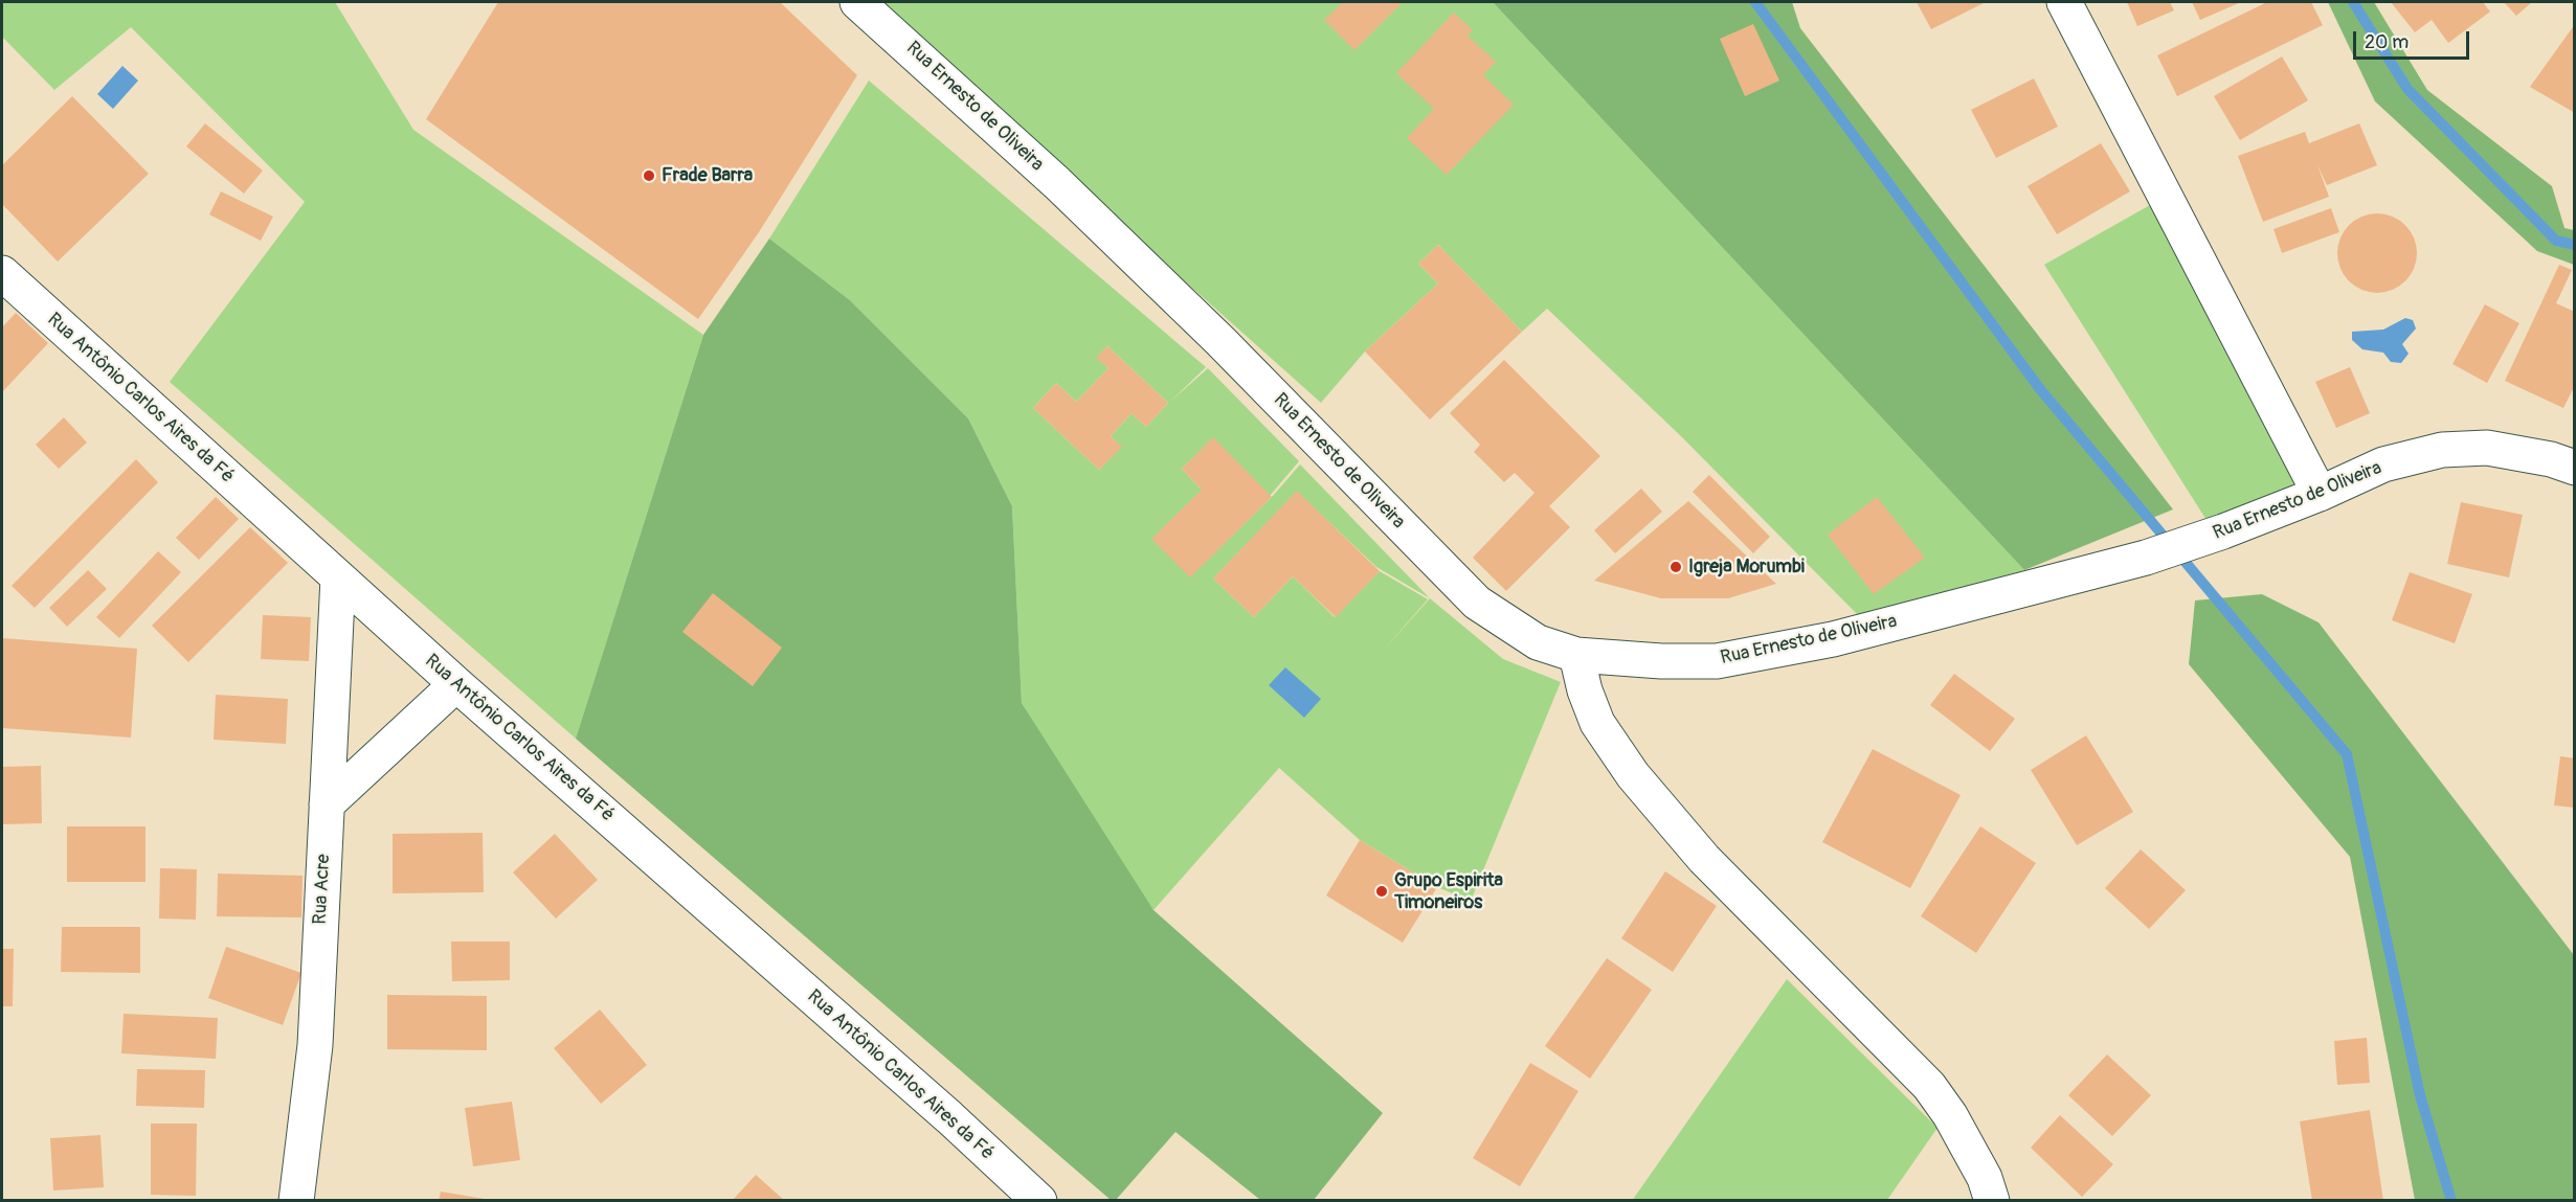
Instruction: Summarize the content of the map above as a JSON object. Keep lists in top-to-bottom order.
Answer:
{
  "streets": {
    "street": ["Rua Ernesto de Oliveira", "Rua Antônio Carlos Aires da Fé", "Rua Acre"]
  },
  "crossings": [
    ["Rua Antônio Carlos Aires da Fé", "Rua Acre"]
  ],
  "places": ["Frade Barra", "Igreja Morumbi", "Grupo Espirita Timoneiros"],
  "scale_bar": "20 m"
}
